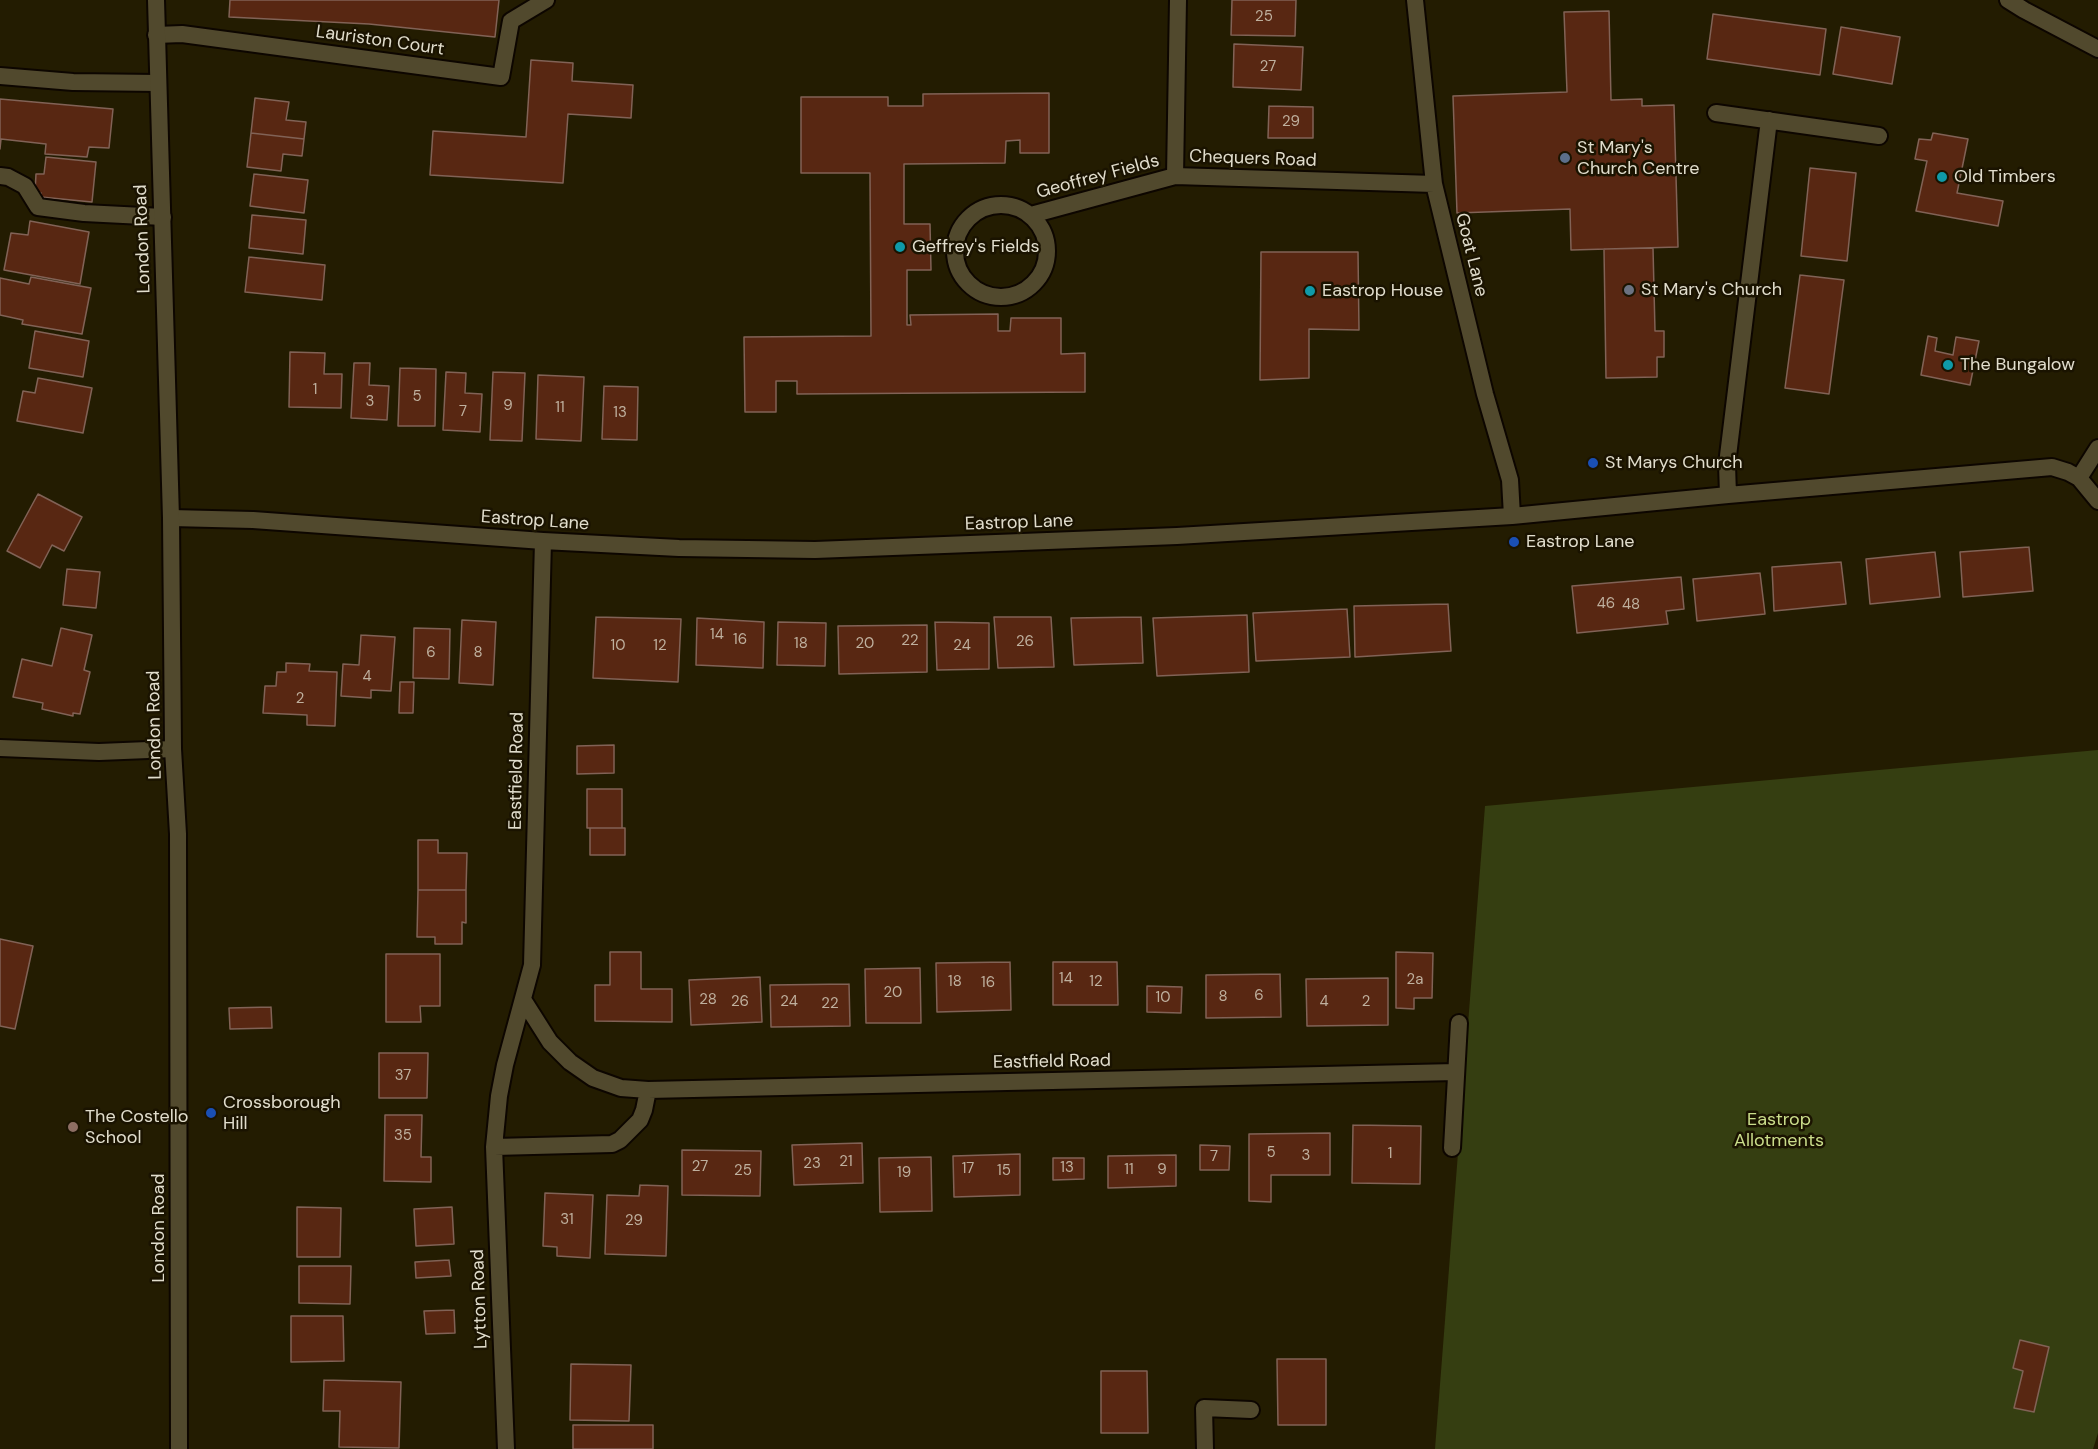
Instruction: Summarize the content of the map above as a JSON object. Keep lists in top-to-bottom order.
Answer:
{
  "streets": {
    "street": [
      "Lauriston Court",
      "Chequers Road",
      "Geoffrey Fields",
      "London Road",
      "Goat Lane",
      "Eastrop Lane",
      "Eastfield Road",
      "Lytton Road"
    ]
  },
  "crossings": [
    ["Lauriston Court", "London Road"],
    ["Chequers Road", "Geoffrey Fields"],
    ["Chequers Road", "Goat Lane"],
    ["London Road", "Eastrop Lane"],
    ["Goat Lane", "Eastrop Lane"],
    ["Eastrop Lane", "Eastfield Road"],
    ["Eastfield Road", "Lytton Road"]
  ],
  "parks": ["Eastrop Allotments"],
  "places": [
    "St Mary's Church Centre",
    "Old Timbers",
    "Geffrey's Fields",
    "St Mary's Church",
    "Eastrop House",
    "The Bungalow",
    "St Marys Church",
    "Eastrop Lane",
    "Crossborough Hill",
    "The Costello School"
  ],
  "house_numbers": [
    "25",
    "27",
    "29",
    "1",
    "5",
    "3",
    "9",
    "11",
    "7",
    "13",
    "46",
    "48",
    "14",
    "16",
    "22",
    "26",
    "18",
    "20",
    "10",
    "12",
    "24",
    "6",
    "8",
    "4",
    "2",
    "14",
    "2a",
    "18",
    "12",
    "16",
    "20",
    "6",
    "8",
    "10",
    "28",
    "26",
    "24",
    "4",
    "2",
    "22",
    "37",
    "35",
    "5",
    "1",
    "3",
    "7",
    "21",
    "23",
    "27",
    "13",
    "17",
    "11",
    "9",
    "25",
    "15",
    "19",
    "31",
    "29"
  ]
}
